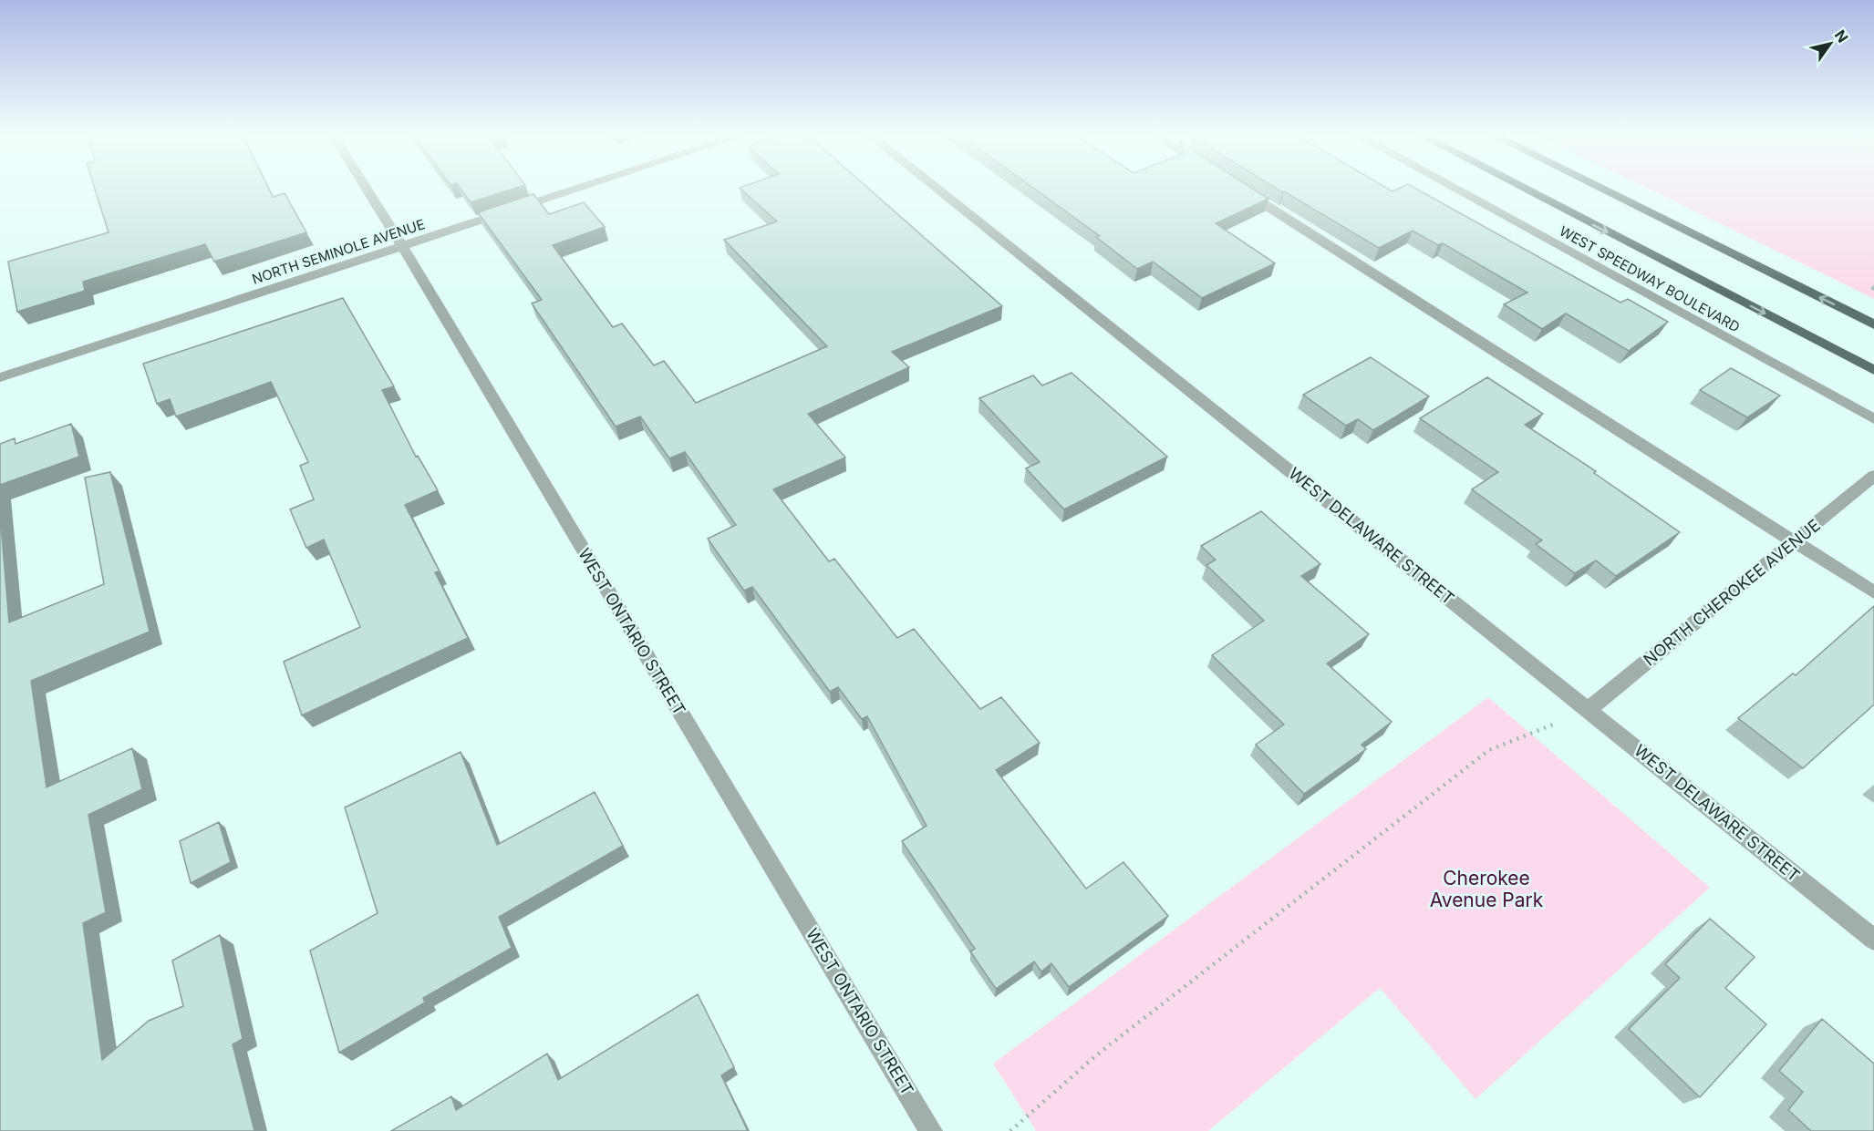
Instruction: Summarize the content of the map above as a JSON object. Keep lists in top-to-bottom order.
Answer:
{
  "streets": {
    "main road": ["WEST SPEEDWAY BOULEVARD"],
    "street": [
      "NORTH SEMINOLE AVENUE",
      "WEST DELAWARE STREET",
      "NORTH CHEROKEE AVENUE",
      "WEST ONTARIO STREET"
    ]
  },
  "crossings": [
    ["NORTH SEMINOLE AVENUE", "WEST ONTARIO STREET"],
    ["WEST DELAWARE STREET", "NORTH CHEROKEE AVENUE"]
  ],
  "parks": ["Cherokee Avenue Park"],
  "north": "top right"
}
